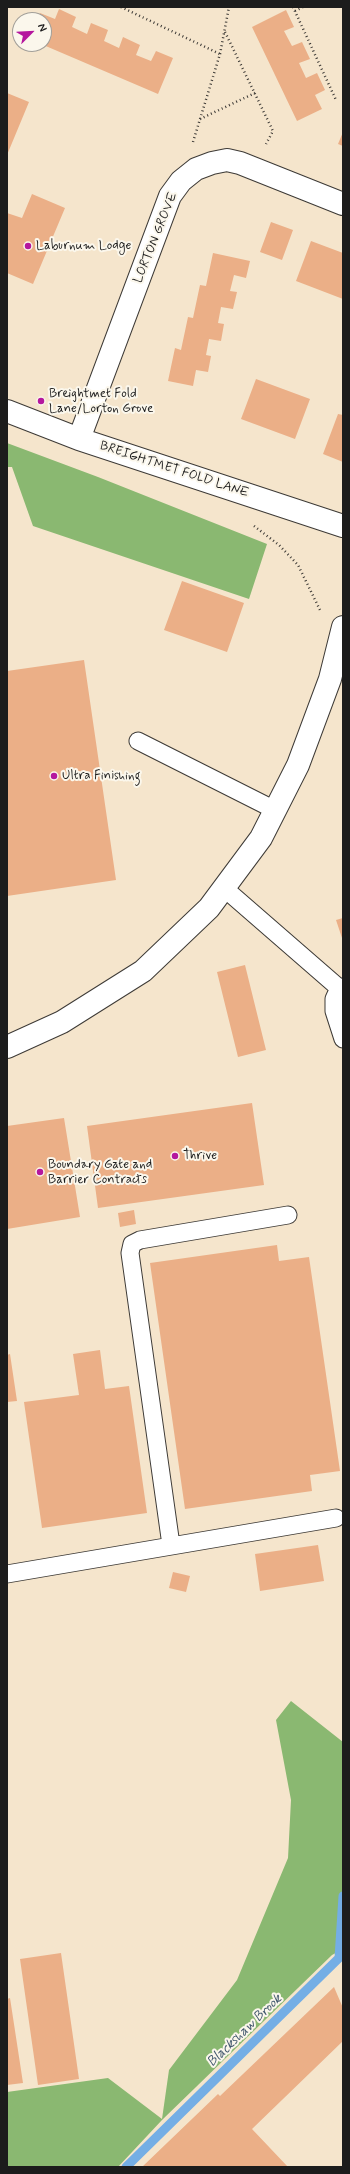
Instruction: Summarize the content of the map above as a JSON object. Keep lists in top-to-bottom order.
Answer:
{
  "streets": {
    "street": ["LORTON GROVE", "BREIGHTMET FOLD LANE"]
  },
  "crossings": [
    ["LORTON GROVE", "BREIGHTMET FOLD LANE"]
  ],
  "water": ["Blackshaw Brook"],
  "places": [
    "Laburnum Lodge",
    "Breightmet Fold Lane/Lorton Grove",
    "Ultra Finishing",
    "Thrive",
    "Boundary Gate and Barrier Contracts"
  ],
  "north": "top right"
}
